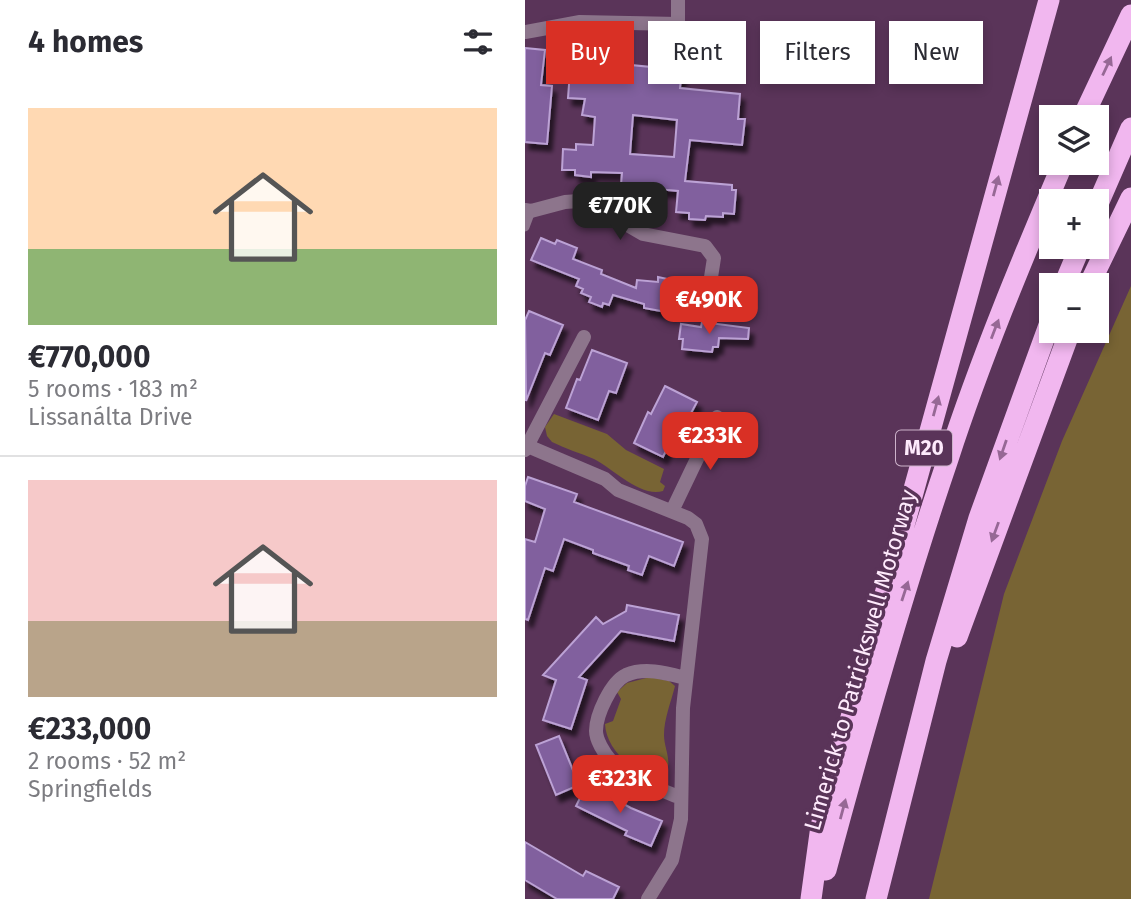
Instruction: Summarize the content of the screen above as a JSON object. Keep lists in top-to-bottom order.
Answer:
{
  "streets": {
    "highway": ["M20", "Limerick to Patrickswell Motorway"]
  },
  "page": {
    "heading": "4 homes",
    "chip": [
      "Buy",
      "Rent",
      "Filters",
      "New"
    ],
    "list": [
      {
        "name": "€770,000",
        "note": "5 rooms · 183 m² · Lissanálta Drive"
      },
      {
        "name": "€233,000",
        "note": "2 rooms · 52 m² · Springfields"
      }
    ],
    "map_buttons": ["+", "−"],
    "price": [
      "€770K",
      "€490K",
      "€233K",
      "€323K"
    ]
  }
}
